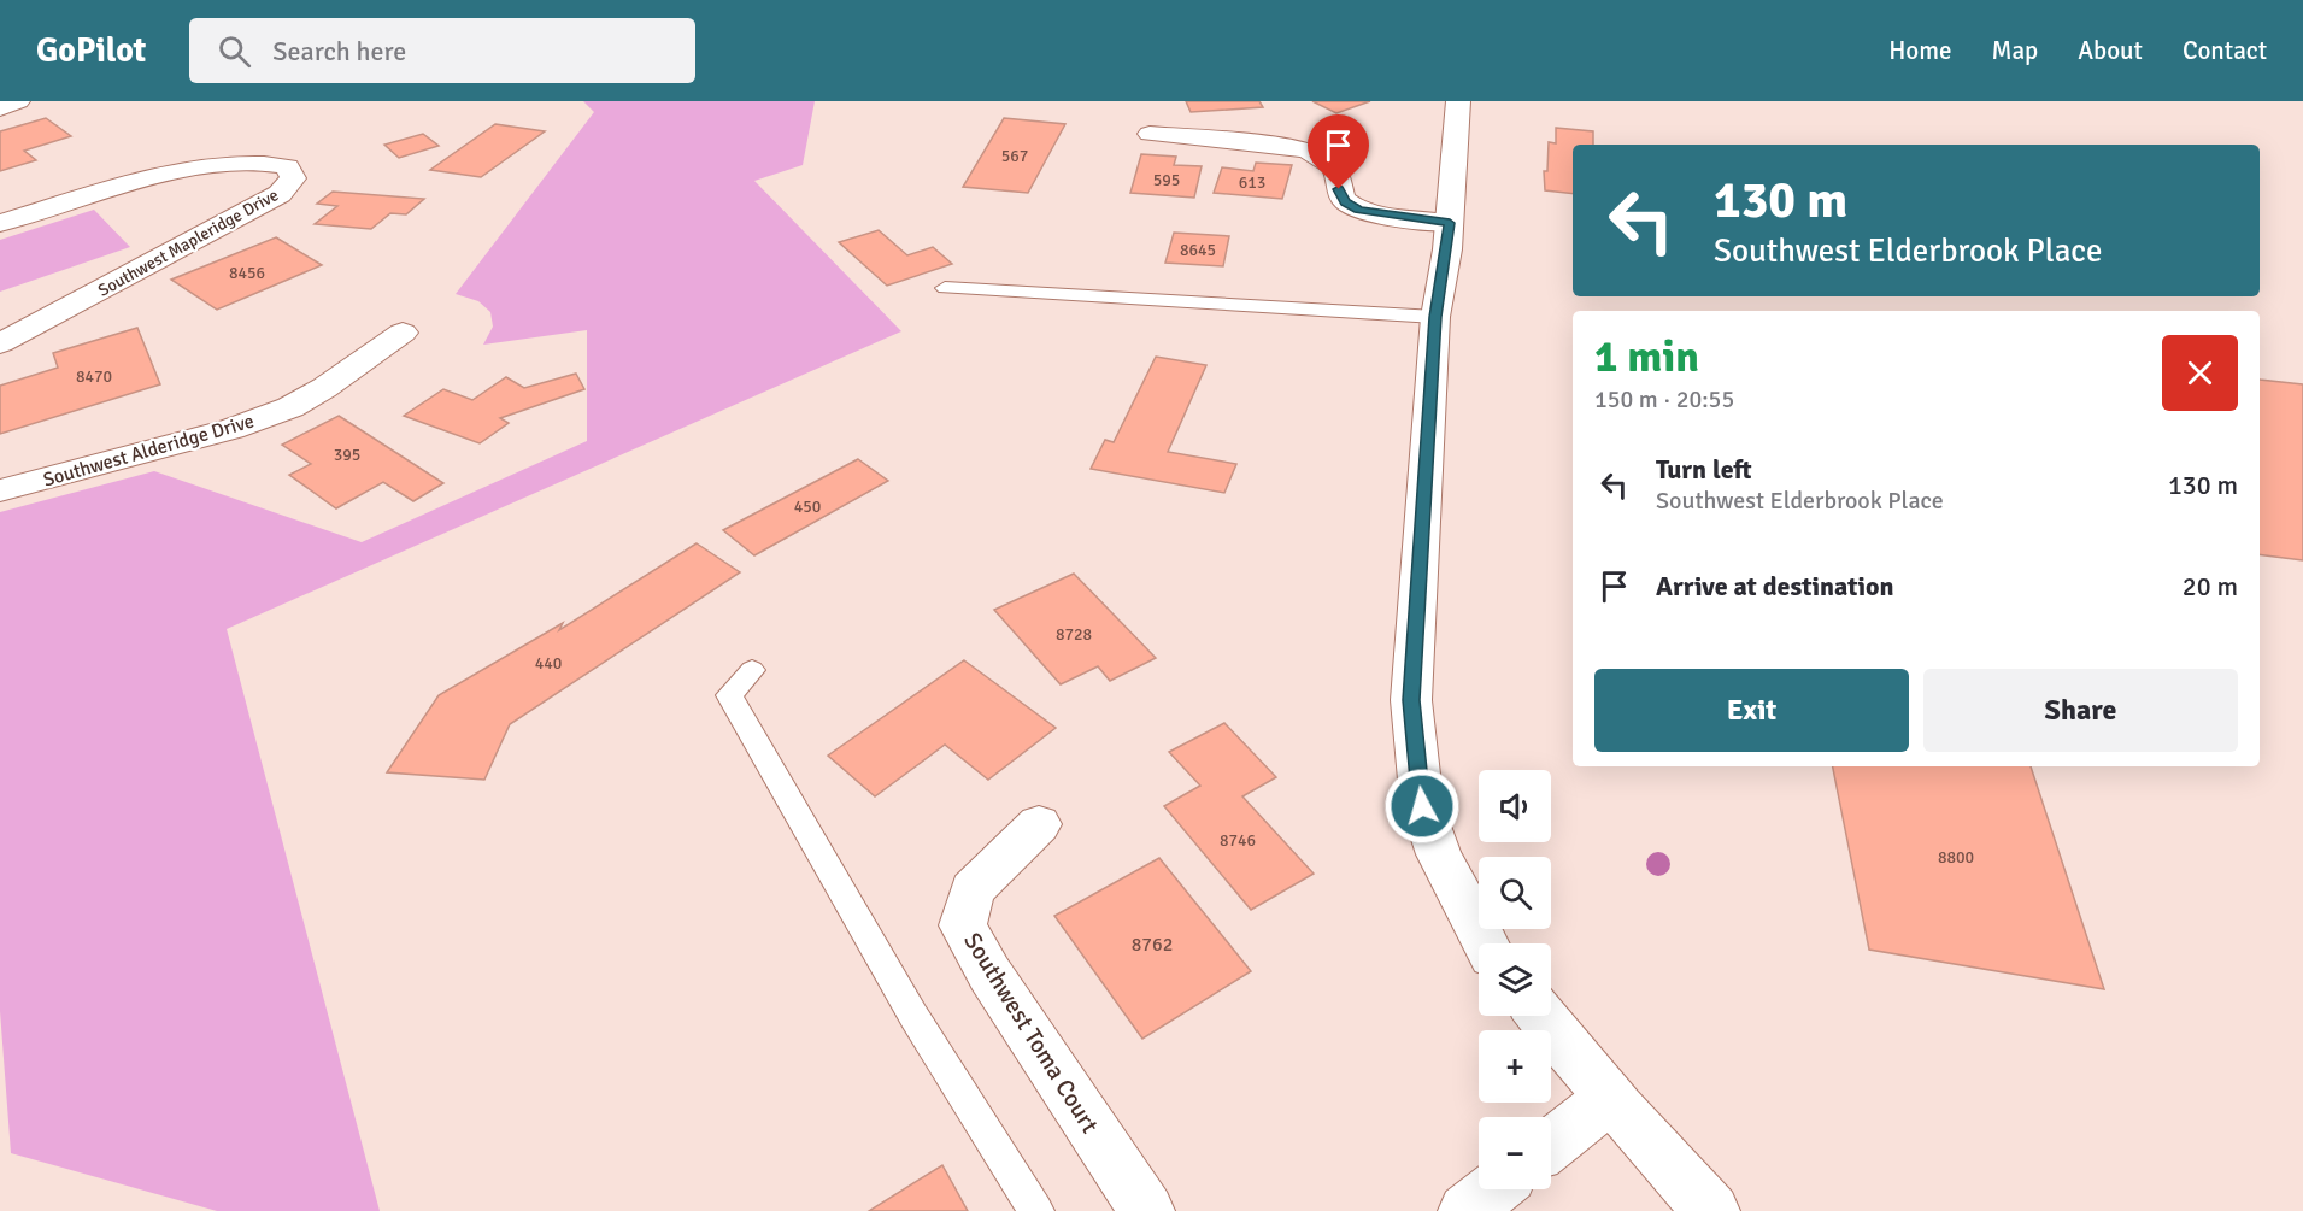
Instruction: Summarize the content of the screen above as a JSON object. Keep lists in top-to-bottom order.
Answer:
{
  "streets": {
    "street": ["Southwest Mapleridge Drive", "Southwest Alderidge Drive", "Southwest Toma Court"]
  },
  "house_numbers": [
    "567",
    "595",
    "613",
    "8645",
    "8456",
    "8470",
    "395",
    "450",
    "8728",
    "440",
    "8746",
    "8800",
    "8762"
  ],
  "page": {
    "header": "GoPilot",
    "search": "Search here",
    "nav": [
      "Home",
      "Map",
      "About",
      "Contact"
    ],
    "turn": ["130 m", "Southwest Elderbrook Place"],
    "heading": ["1 min", "150 m · 20:55"],
    "list": [
      {
        "name": "Turn left",
        "note": "Southwest Elderbrook Place",
        "value": "130 m"
      },
      {
        "name": "Arrive at destination",
        "value": "20 m"
      }
    ],
    "buttons": ["Exit", "Share"],
    "map_buttons": ["+", "−"]
  }
}
